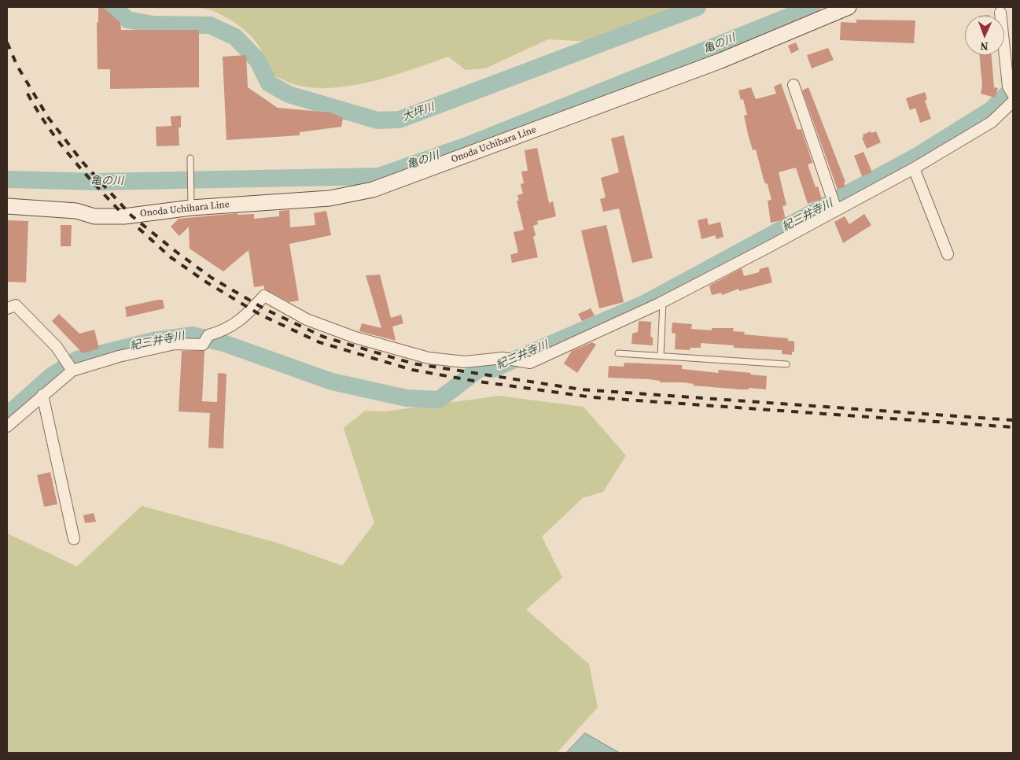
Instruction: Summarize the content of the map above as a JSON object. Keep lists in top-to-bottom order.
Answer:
{
  "streets": {
    "main road": ["Onoda Uchihara Line"]
  },
  "water": ["亀の川", "大坪川", "紀三井寺川"],
  "north": "bottom"
}
